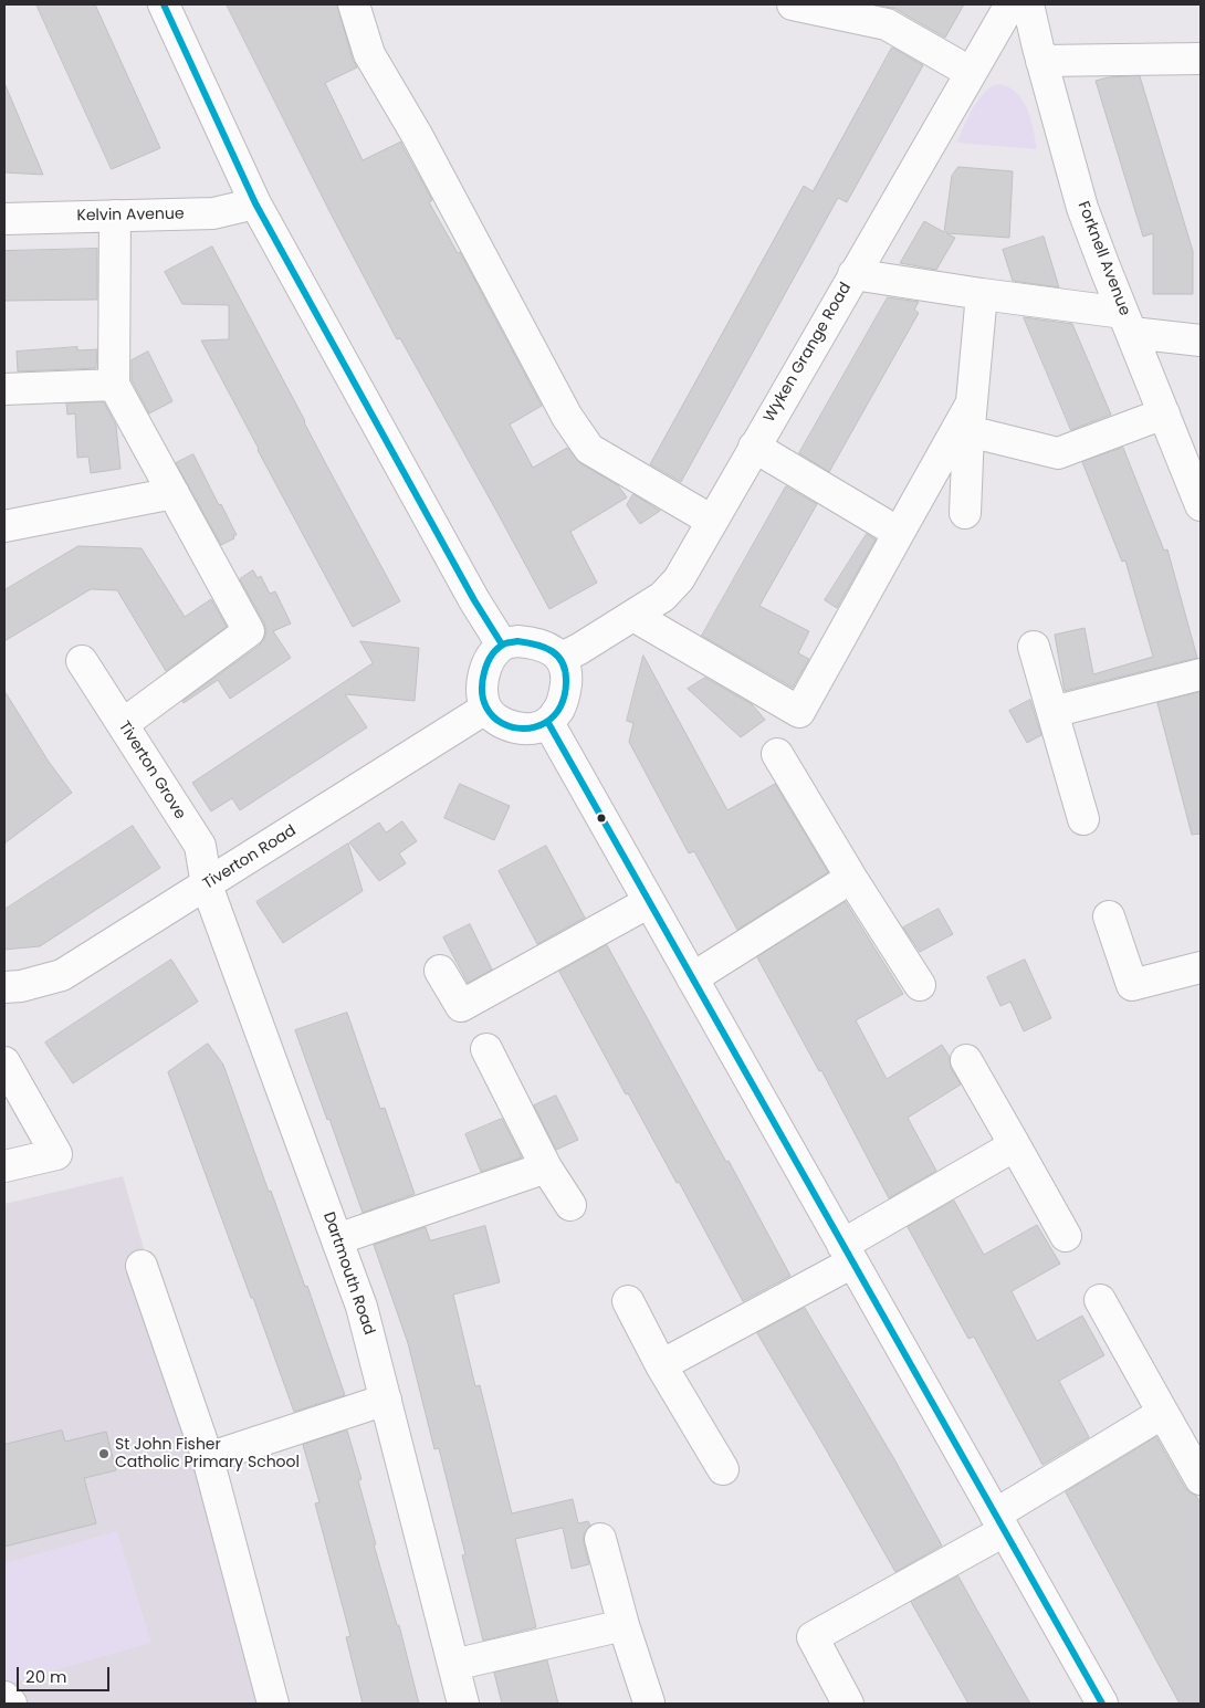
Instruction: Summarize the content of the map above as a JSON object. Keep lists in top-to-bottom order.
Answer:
{
  "streets": {
    "street": [
      "Kelvin Avenue",
      "Forknell Avenue",
      "Wyken Grange Road",
      "Tiverton Grove",
      "Tiverton Road",
      "Dartmouth Road"
    ]
  },
  "crossings": [
    ["Wyken Grange Road", "Tiverton Road"],
    ["Tiverton Grove", "Tiverton Road"],
    ["Tiverton Grove", "Dartmouth Road"],
    ["Tiverton Road", "Dartmouth Road"]
  ],
  "places": ["St John Fisher Catholic Primary School"],
  "scale_bar": "20 m"
}
